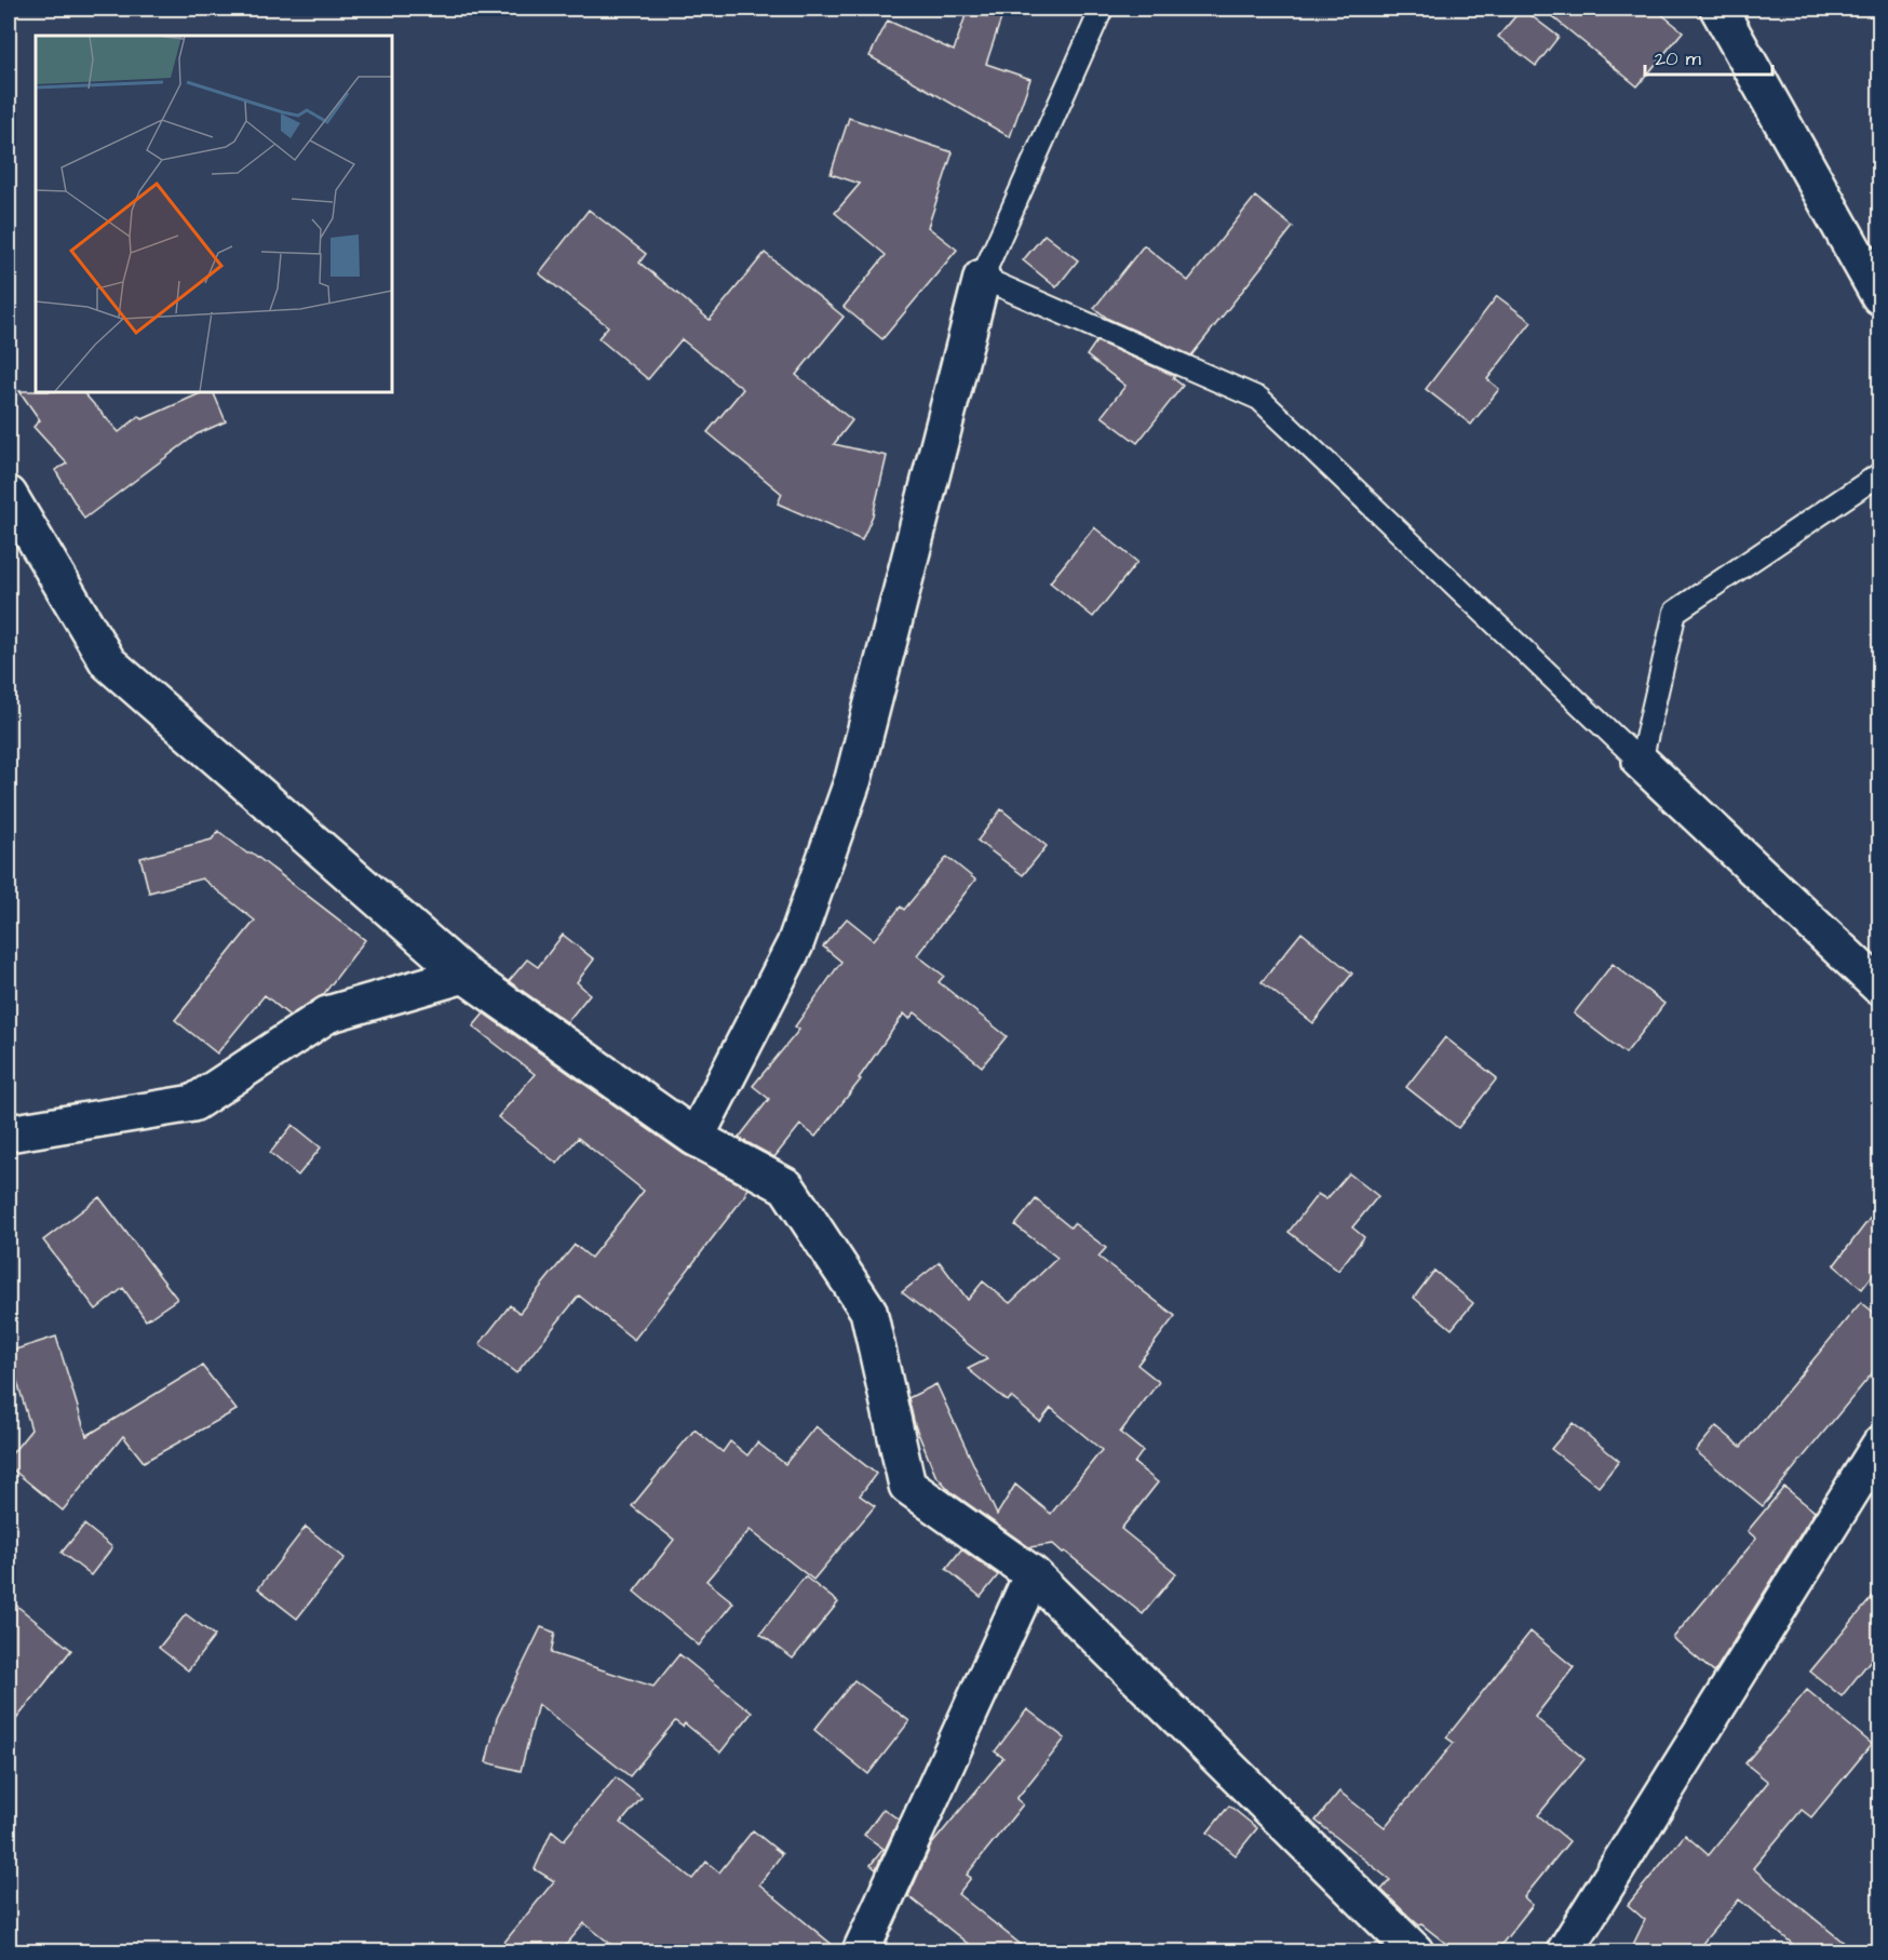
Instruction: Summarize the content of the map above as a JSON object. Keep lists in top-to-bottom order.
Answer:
{
  "scale_bar": "20 m"
}
